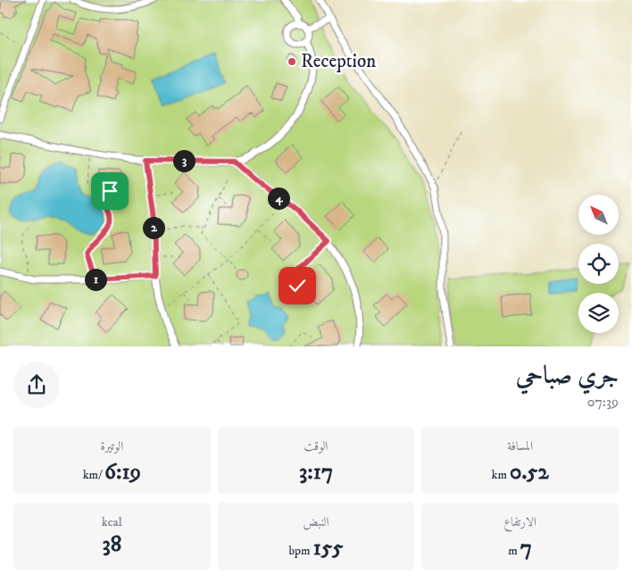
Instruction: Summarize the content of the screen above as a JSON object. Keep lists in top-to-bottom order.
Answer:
{
  "places": ["Reception"],
  "north": "top left",
  "page": {
    "pins": [
      "3",
      "4",
      "2",
      "1"
    ],
    "heading": ["جري صباحي", "07:39"],
    "stats": [
      ["المسافة", "0.52 km"],
      ["الوقت", "3:17"],
      ["الوتيرة", "6:19 /km"],
      ["الارتفاع", "7 m"],
      ["النبض", "155 bpm"],
      ["kcal", "38"]
    ]
  }
}
